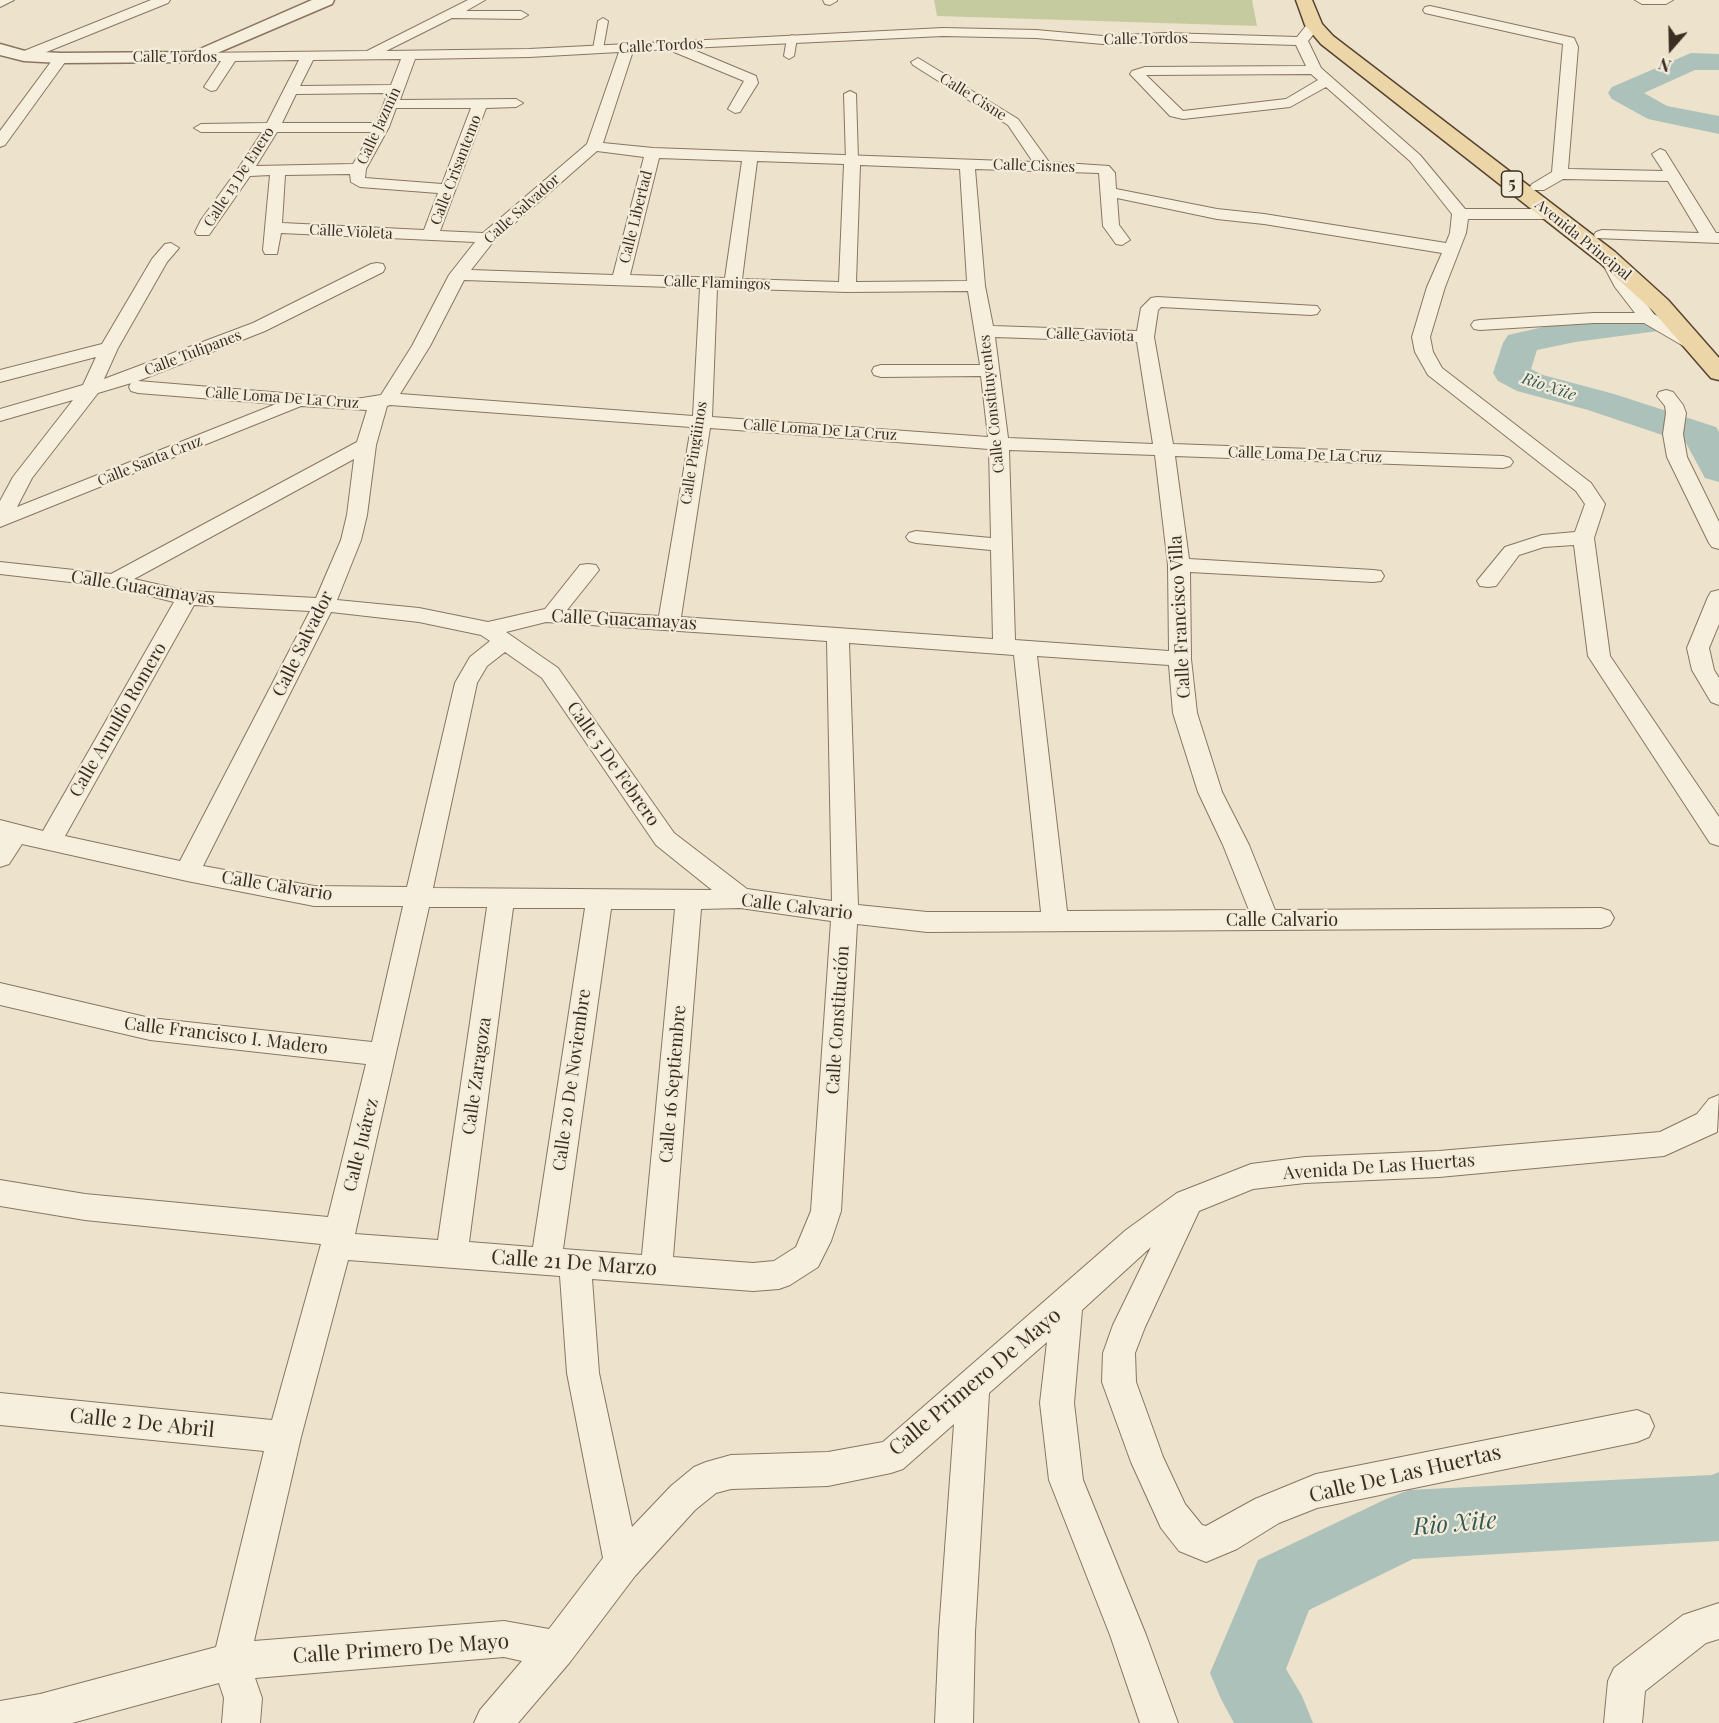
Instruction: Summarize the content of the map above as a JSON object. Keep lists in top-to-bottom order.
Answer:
{
  "streets": {
    "main road": ["5", "Avenida Principal"],
    "street": [
      "Calle Tordos",
      "Calle Cisne",
      "Calle Jazmín",
      "Calle Cisnes",
      "Calle Crisantemo",
      "Calle 13 De Enero",
      "Calle Salvador",
      "Calle Libertad",
      "Calle Violeta",
      "Calle Flamingos",
      "Calle Gaviota",
      "Calle Tulipanes",
      "Calle Loma De La Cruz",
      "Calle Constituyentes",
      "Calle Pingüinos",
      "Calle Santa Cruz",
      "Calle Guacamayas",
      "Calle Francisco Villa",
      "Calle Arnulfo Romero",
      "Calle 5 De Febrero",
      "Calle Calvario",
      "Calle Constitución",
      "Calle Francisco I. Madero",
      "Calle Zaragoza",
      "Calle 20 De Noviembre",
      "Calle 16 Septiembre",
      "Calle Juárez",
      "Avenida De Las Huertas",
      "Calle 21 De Marzo",
      "Calle Primero De Mayo",
      "Calle 2 De Abril",
      "Calle De Las Huertas"
    ]
  },
  "crossings": [
    ["Calle Tordos", "Calle Jazmín"],
    ["Calle Tordos", "Calle 13 De Enero"],
    ["Calle Cisne", "Calle Cisnes"],
    ["Calle Jazmín", "Calle Crisantemo"],
    ["Calle Cisnes", "Calle Salvador"],
    ["Calle Cisnes", "Calle Libertad"],
    ["Calle Cisnes", "Calle Constituyentes"],
    ["Calle Crisantemo", "Calle Violeta"],
    ["Calle Salvador", "Calle Violeta"],
    ["Calle Salvador", "Calle Flamingos"],
    ["Calle Salvador", "Calle Loma De La Cruz"],
    ["Calle Salvador", "Calle Guacamayas"],
    ["Calle Salvador", "Calle Calvario"],
    ["Calle Libertad", "Calle Flamingos"],
    ["Calle Flamingos", "Calle Constituyentes"],
    ["Calle Flamingos", "Calle Pingüinos"],
    ["Calle Gaviota", "Calle Constituyentes"],
    ["Calle Gaviota", "Calle Francisco Villa"],
    ["Calle Loma De La Cruz", "Calle Constituyentes"],
    ["Calle Loma De La Cruz", "Calle Pingüinos"],
    ["Calle Loma De La Cruz", "Calle Santa Cruz"],
    ["Calle Loma De La Cruz", "Calle Francisco Villa"],
    ["Calle Constituyentes", "Calle Guacamayas"],
    ["Calle Constituyentes", "Calle Calvario"],
    ["Calle Pingüinos", "Calle Guacamayas"],
    ["Calle Guacamayas", "Calle Francisco Villa"],
    ["Calle Guacamayas", "Calle Arnulfo Romero"],
    ["Calle Guacamayas", "Calle 5 De Febrero"],
    ["Calle Guacamayas", "Calle Constitución"],
    ["Calle Guacamayas", "Calle Juárez"],
    ["Calle Francisco Villa", "Calle Calvario"],
    ["Calle Arnulfo Romero", "Calle Calvario"],
    ["Calle 5 De Febrero", "Calle Calvario"],
    ["Calle 5 De Febrero", "Calle Juárez"],
    ["Calle Calvario", "Calle Constitución"],
    ["Calle Calvario", "Calle Zaragoza"],
    ["Calle Calvario", "Calle 20 De Noviembre"],
    ["Calle Calvario", "Calle 16 Septiembre"],
    ["Calle Calvario", "Calle Juárez"],
    ["Calle Constitución", "Calle 21 De Marzo"],
    ["Calle Francisco I. Madero", "Calle Juárez"],
    ["Calle Zaragoza", "Calle 21 De Marzo"],
    ["Calle 20 De Noviembre", "Calle 21 De Marzo"],
    ["Calle 20 De Noviembre", "Calle Primero De Mayo"],
    ["Calle 16 Septiembre", "Calle 21 De Marzo"],
    ["Calle Juárez", "Calle 21 De Marzo"],
    ["Calle Juárez", "Calle Primero De Mayo"],
    ["Calle Juárez", "Calle 2 De Abril"],
    ["Avenida De Las Huertas", "Calle Primero De Mayo"],
    ["Avenida De Las Huertas", "Calle De Las Huertas"]
  ],
  "water": ["Rio Xite"],
  "north": "bottom"
}
